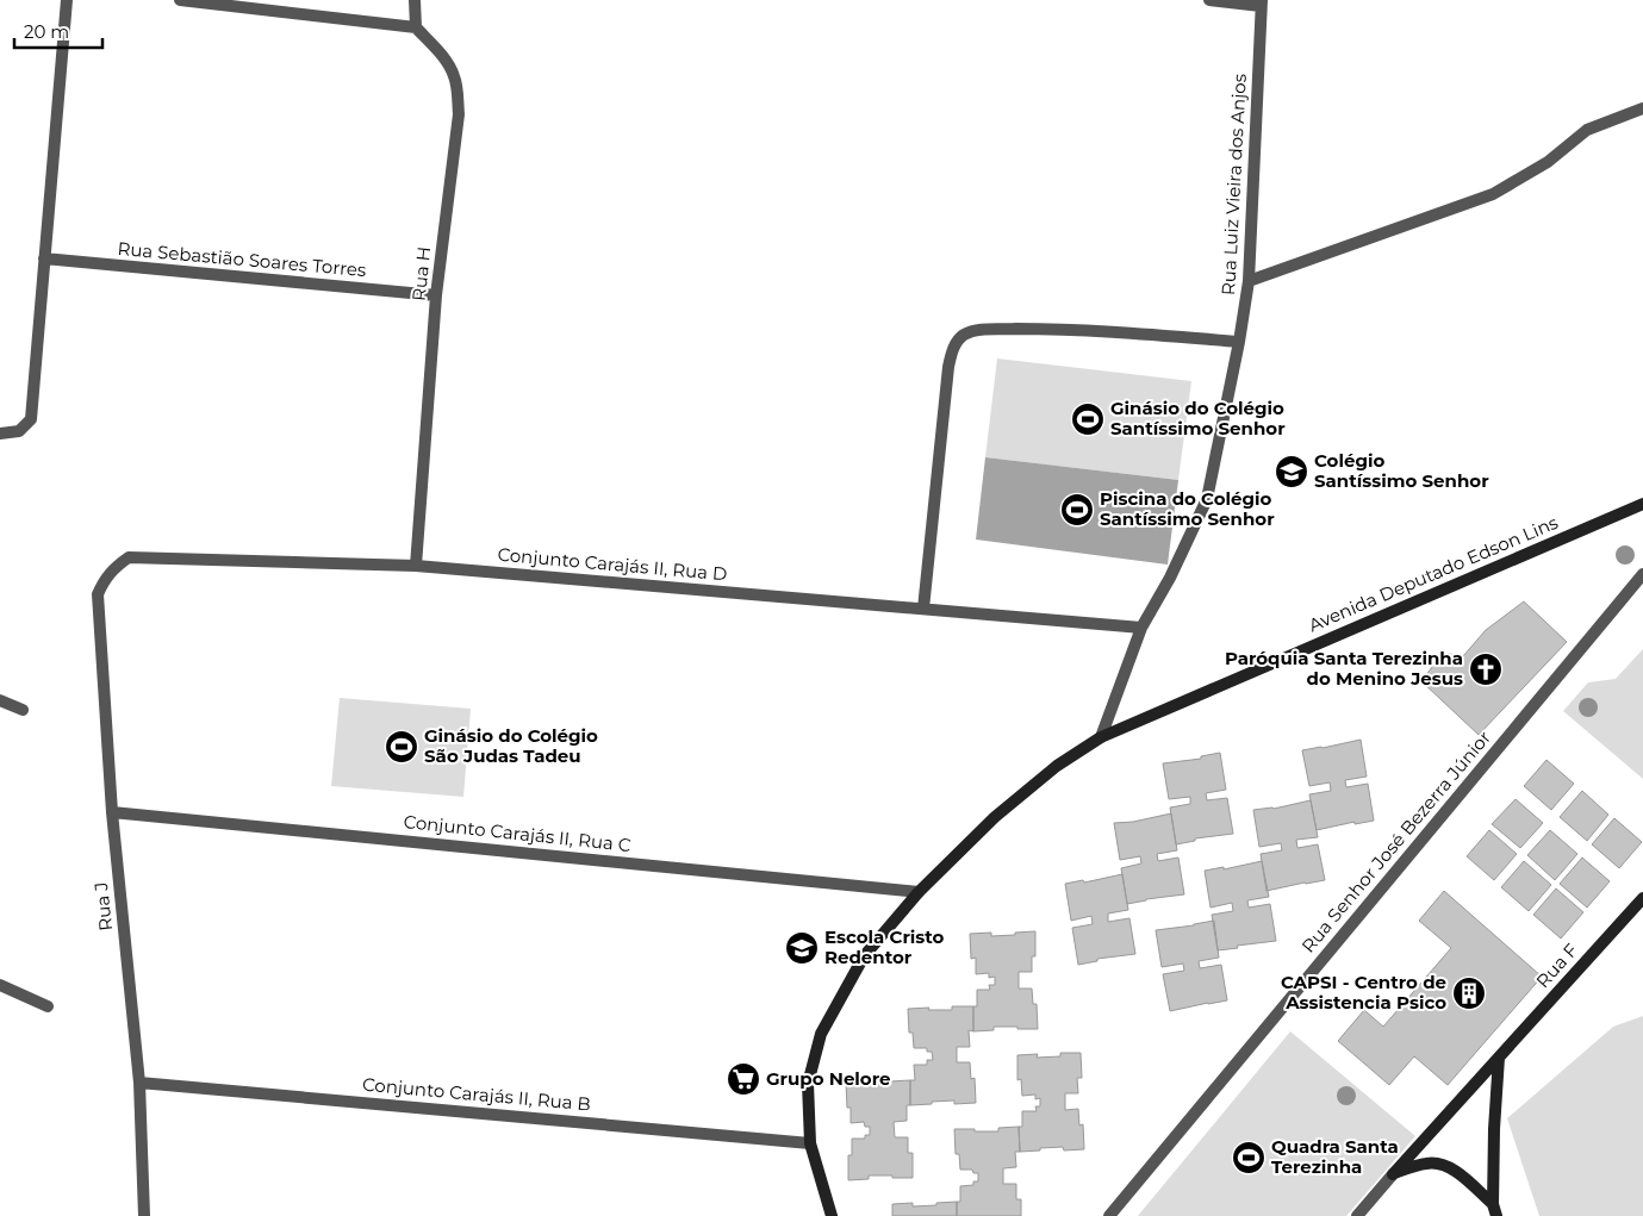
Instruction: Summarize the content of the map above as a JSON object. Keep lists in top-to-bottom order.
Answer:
{
  "streets": {
    "street": [
      "Rua Luiz Vieira dos Anjos",
      "Rua Sebastião Soares Torres",
      "Rua H",
      "Conjunto Carajás II, Rua D",
      "Avenida Deputado Edson Lins",
      "Conjunto Carajás II, Rua C",
      "Rua Senhor José Bezerra Júnior",
      "Rua J",
      "Rua F",
      "Conjunto Carajás II, Rua B"
    ]
  },
  "crossings": [
    ["Rua Luiz Vieira dos Anjos", "Conjunto Carajás II, Rua D"],
    ["Rua Luiz Vieira dos Anjos", "Avenida Deputado Edson Lins"],
    ["Rua Sebastião Soares Torres", "Rua H"],
    ["Rua H", "Conjunto Carajás II, Rua D"],
    ["Conjunto Carajás II, Rua D", "Rua J"],
    ["Avenida Deputado Edson Lins", "Conjunto Carajás II, Rua C"],
    ["Avenida Deputado Edson Lins", "Conjunto Carajás II, Rua B"],
    ["Conjunto Carajás II, Rua C", "Rua J"],
    ["Rua J", "Conjunto Carajás II, Rua B"]
  ],
  "places": {
    "sports": [
      "Ginásio do Colégio Santíssimo Senhor",
      "Piscina do Colégio Santíssimo Senhor",
      "Ginásio do Colégio São Judas Tadeu",
      "Quadra Santa Terezinha"
    ],
    "school or university": ["Colégio Santíssimo Senhor", "Escola Cristo Redentor"],
    "church": ["Paróquia Santa Terezinha do Menino Jesus"],
    "building": ["CAPSI - Centro de Assistencia Psico"],
    "supermarket": ["Grupo Nelore"]
  },
  "scale_bar": "20 m"
}
